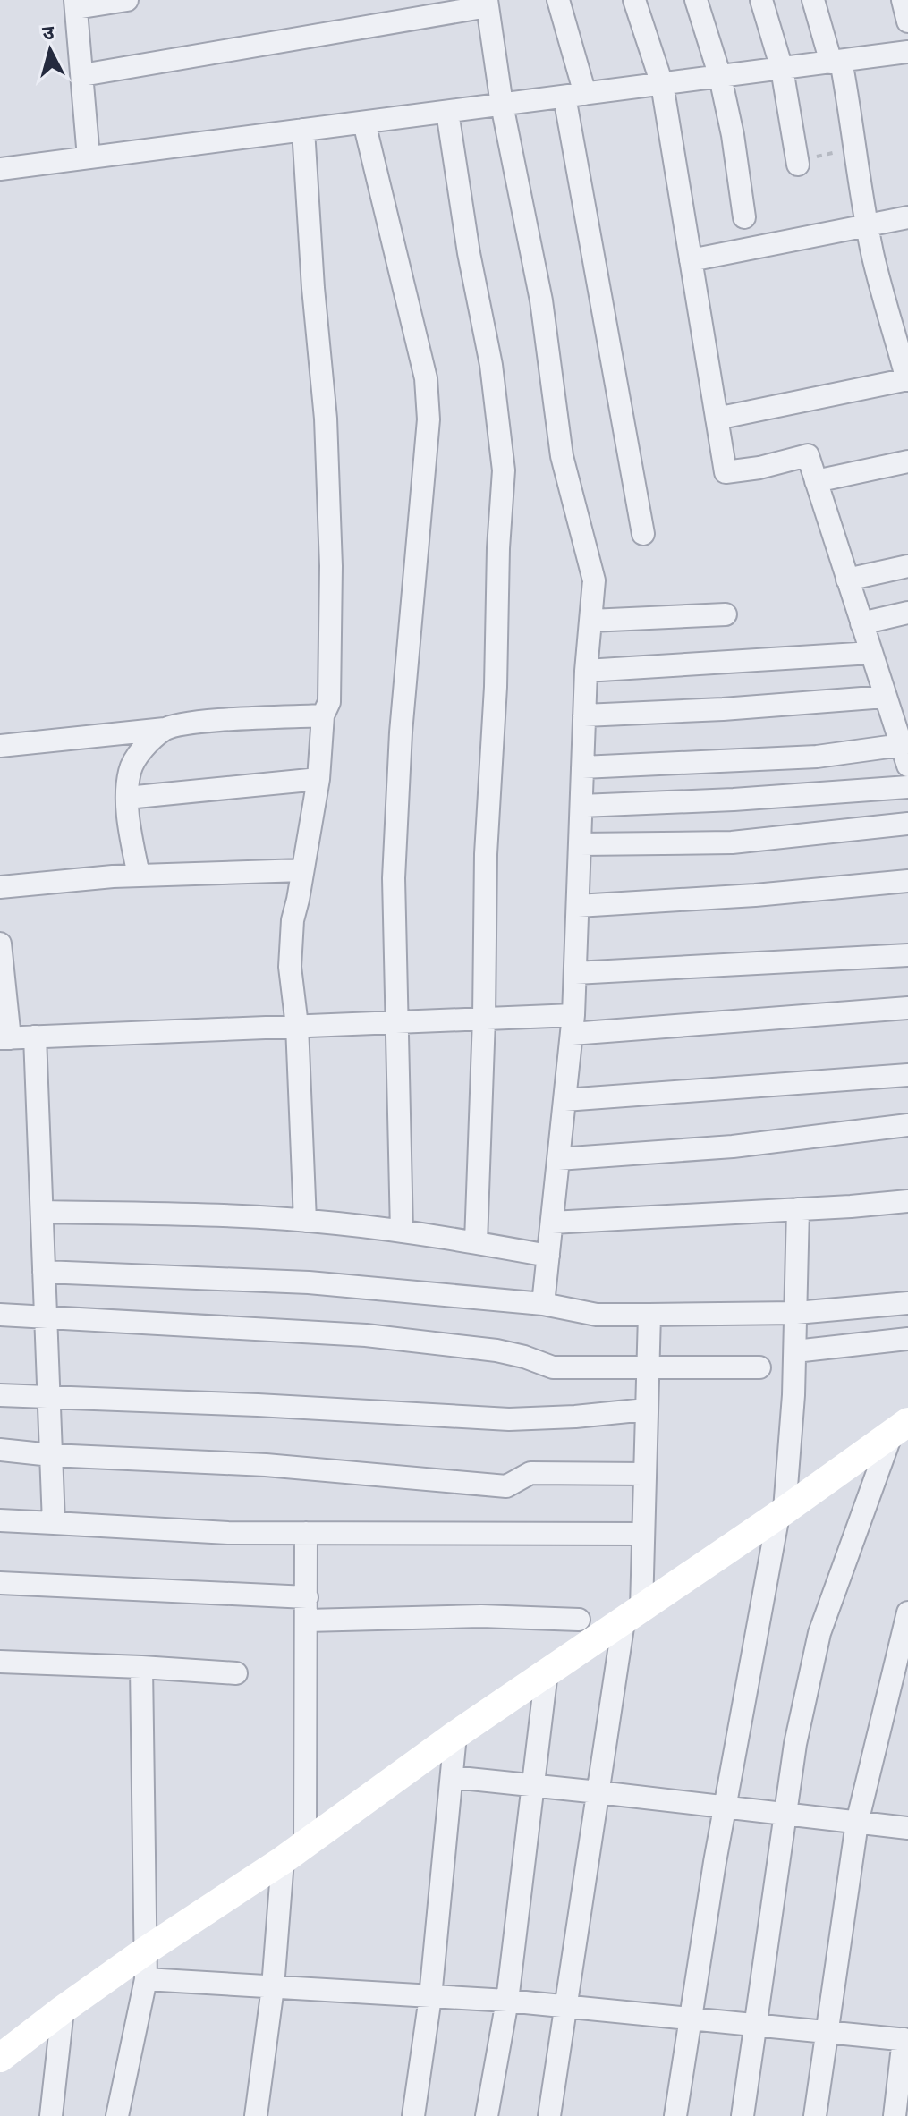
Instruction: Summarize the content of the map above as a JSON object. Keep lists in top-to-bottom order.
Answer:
{
  "north": "top"
}
